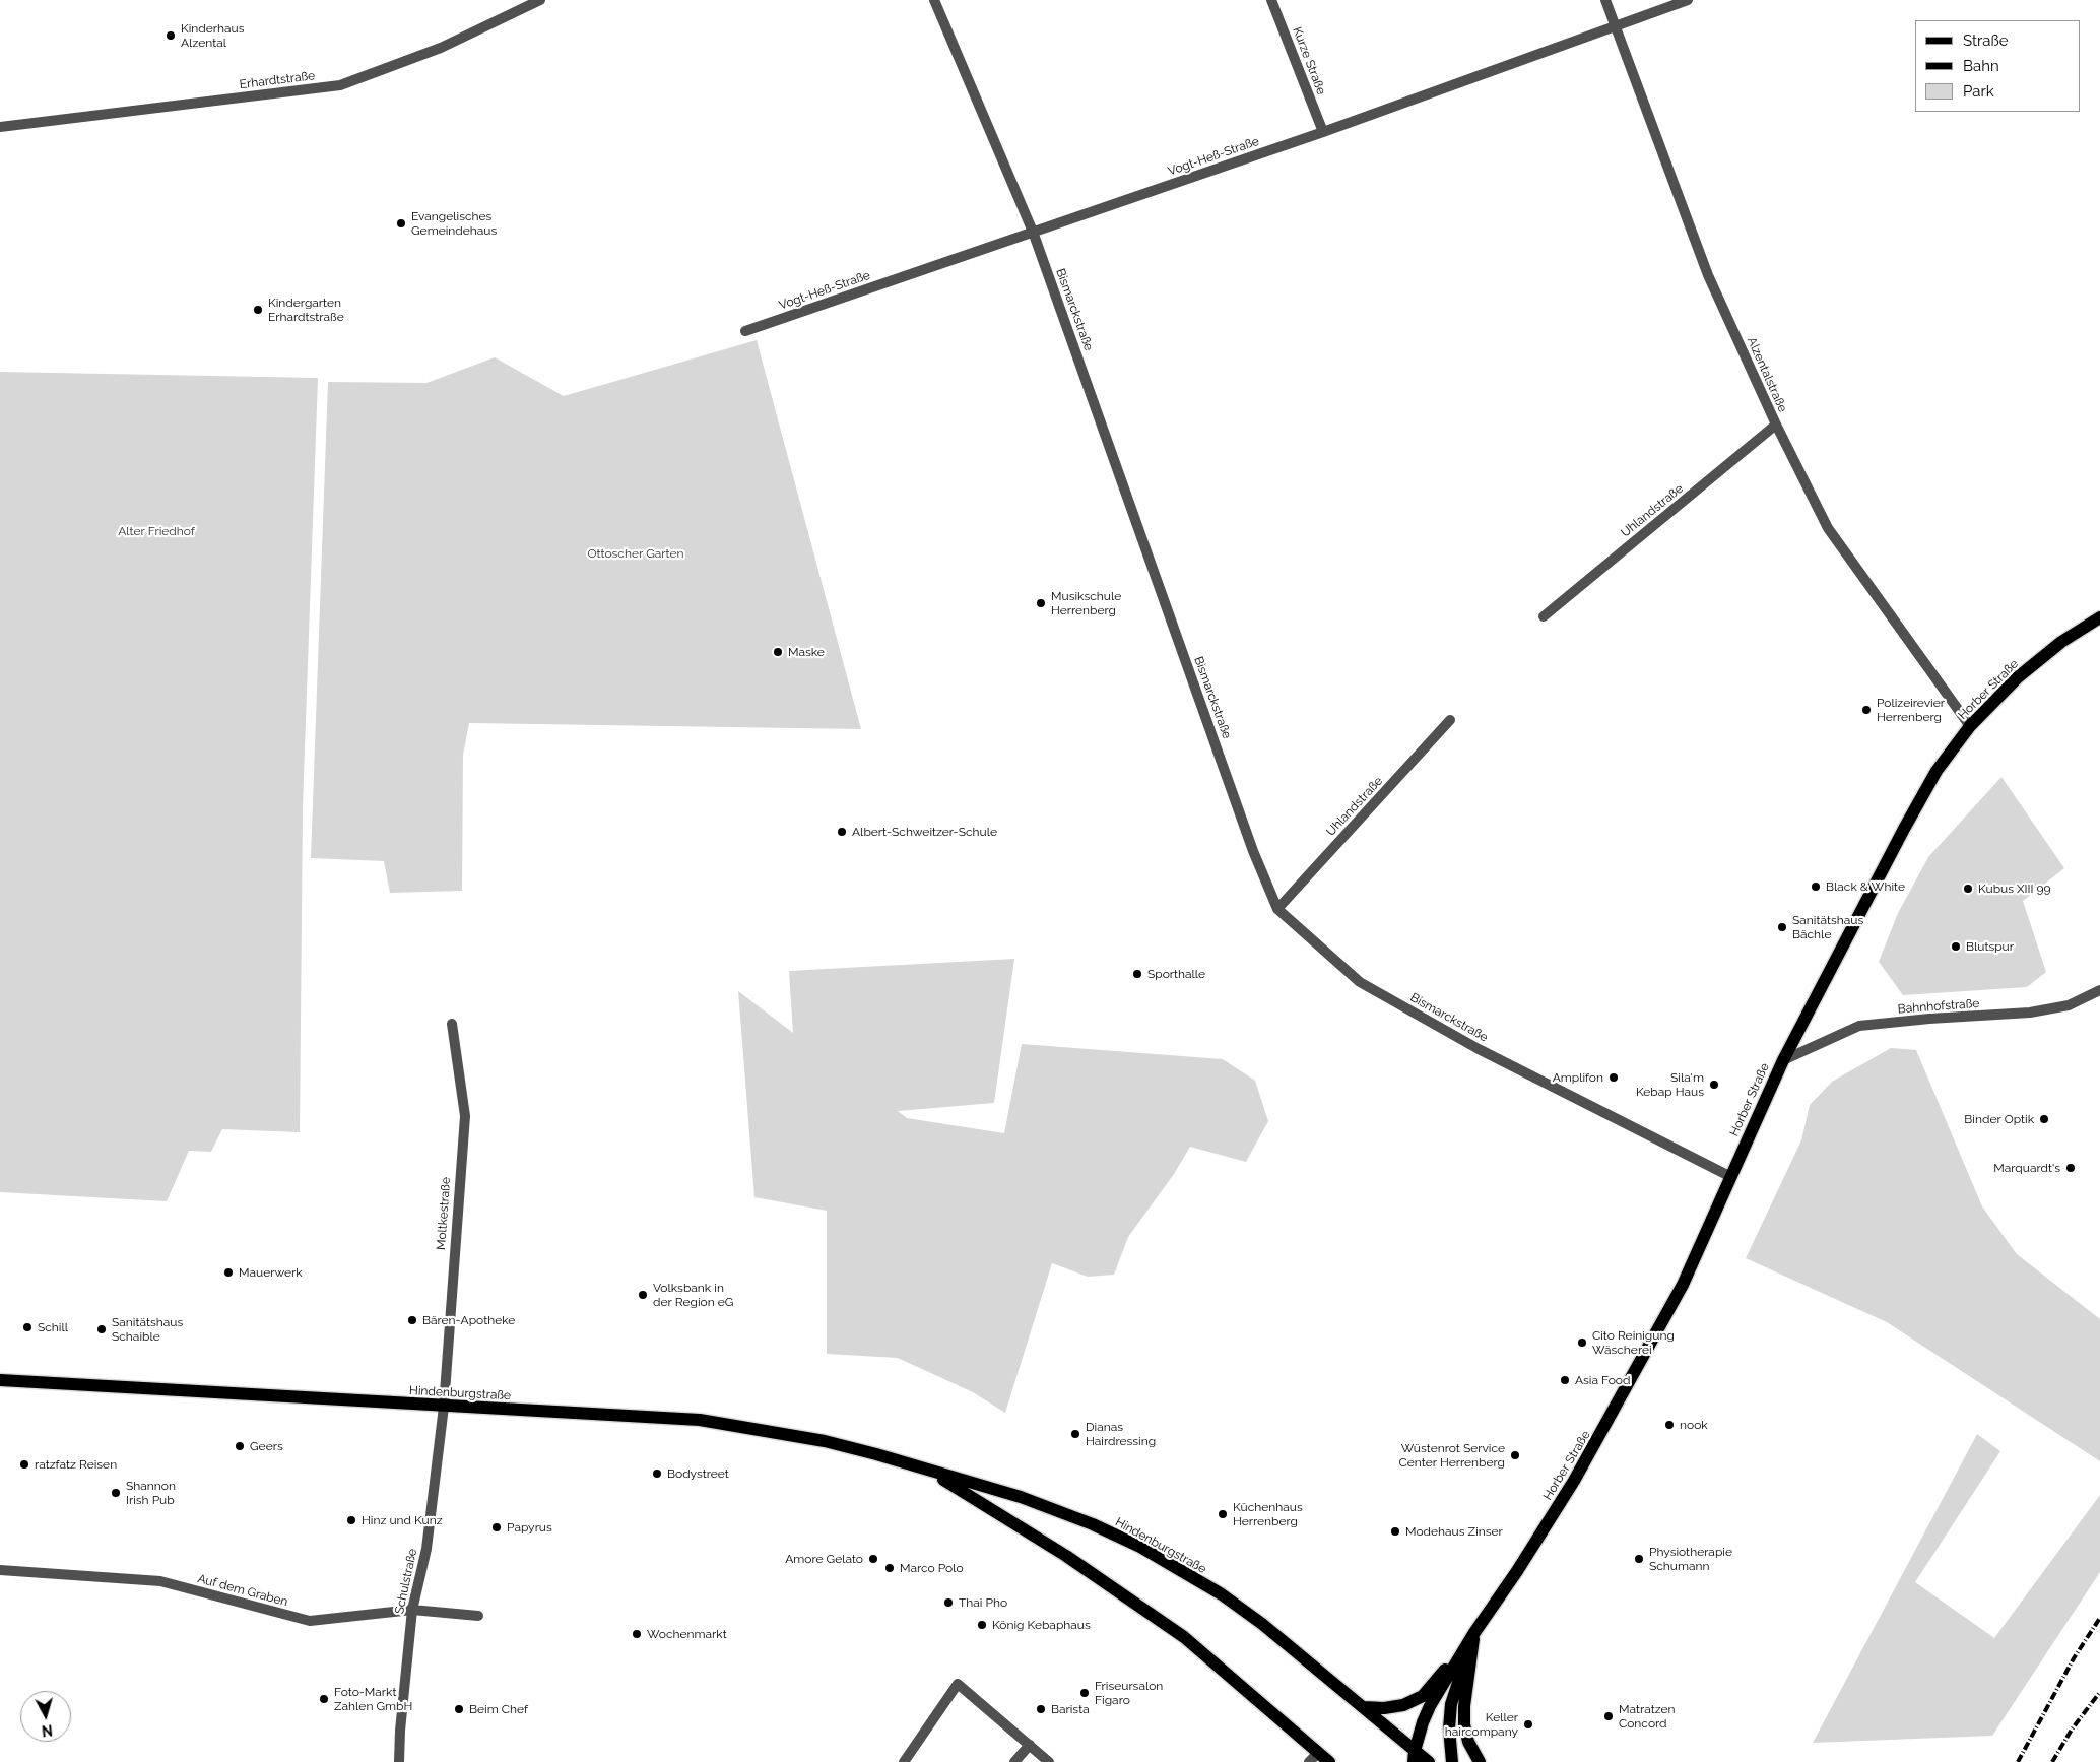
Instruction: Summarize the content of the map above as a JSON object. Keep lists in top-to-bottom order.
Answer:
{
  "streets": {
    "main road": ["Horber Straße", "Hindenburgstraße"],
    "street": [
      "Kurze Straße",
      "Erhardtstraße",
      "Vogt-Heß-Straße",
      "Bismarckstraße",
      "Alzentalstraße",
      "Uhlandstraße",
      "Bahnhofstraße",
      "Moltkestraße",
      "Schulstraße",
      "Auf dem Graben"
    ]
  },
  "crossings": [
    ["Kurze Straße", "Vogt-Heß-Straße"],
    ["Vogt-Heß-Straße", "Bismarckstraße"],
    ["Vogt-Heß-Straße", "Alzentalstraße"],
    ["Bismarckstraße", "Uhlandstraße"],
    ["Bismarckstraße", "Horber Straße"],
    ["Alzentalstraße", "Uhlandstraße"],
    ["Alzentalstraße", "Horber Straße"],
    ["Horber Straße", "Bahnhofstraße"],
    ["Moltkestraße", "Hindenburgstraße"],
    ["Moltkestraße", "Schulstraße"],
    ["Hindenburgstraße", "Schulstraße"],
    ["Schulstraße", "Auf dem Graben"]
  ],
  "parks": ["Alter Friedhof", "Ottoscher Garten"],
  "places": [
    "Kinderhaus Alzental",
    "Evangelisches Gemeindehaus",
    "Kindergarten Erhardtstraße",
    "Musikschule Herrenberg",
    "Maske",
    "Polizeirevier Herrenberg",
    "Albert-Schweitzer-Schule",
    "Black & White",
    "Kubus XIII 99",
    "Sanitätshaus Bächle",
    "Blutspur",
    "Sporthalle",
    "Amplifon",
    "Sila'm Kebap Haus",
    "Binder Optik",
    "Marquardt's",
    "Mauerwerk",
    "Volksbank in der Region eG",
    "Bären-Apotheke",
    "Schill",
    "Sanitätshaus Schaible",
    "Cito Reinigung Wäscherei",
    "Asia Food",
    "nook",
    "Dianas Hairdressing",
    "Geers",
    "Wüstenrot Service Center Herrenberg",
    "ratzfatz Reisen",
    "Bodystreet",
    "Shannon Irish Pub",
    "Küchenhaus Herrenberg",
    "Hinz und Kunz",
    "Papyrus",
    "Modehaus Zinser",
    "Amore Gelato",
    "Physiotherapie Schumann",
    "Marco Polo",
    "Thai Pho",
    "König Kebaphaus",
    "Wochenmarkt",
    "Friseursalon Figaro",
    "Foto-Markt Zahlen GmbH",
    "Beim Chef",
    "Barista",
    "Matratzen Concord",
    "Keller haircompany"
  ],
  "legend": ["Straße", "Bahn", "Park"],
  "north": "bottom"
}
